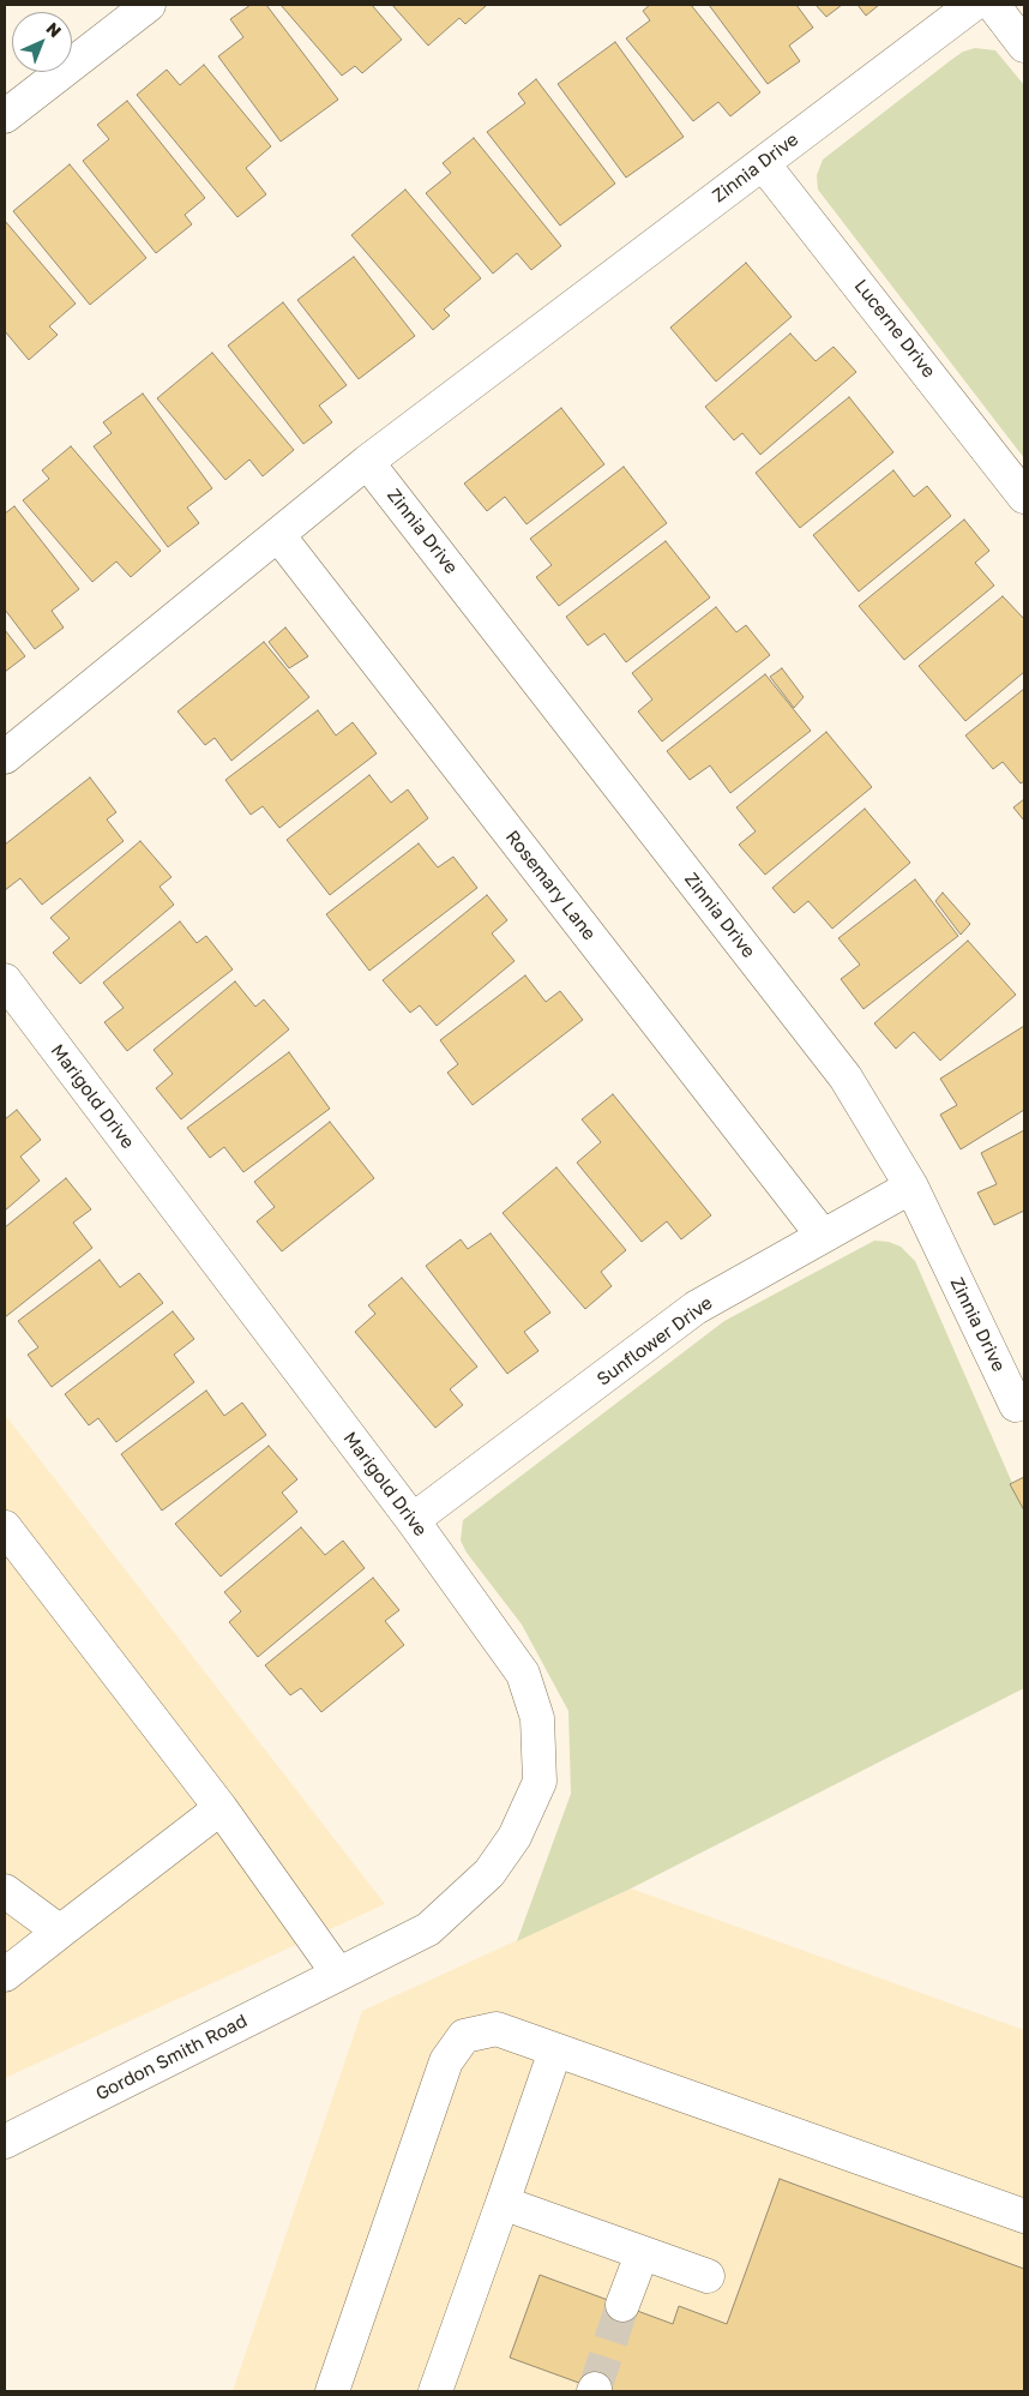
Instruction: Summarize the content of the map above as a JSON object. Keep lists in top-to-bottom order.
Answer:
{
  "streets": {
    "street": [
      "Zinnia Drive",
      "Lucerne Drive",
      "Rosemary Lane",
      "Marigold Drive",
      "Sunflower Drive",
      "Gordon Smith Road"
    ]
  },
  "crossings": [
    ["Zinnia Drive", "Lucerne Drive"],
    ["Zinnia Drive", "Rosemary Lane"],
    ["Zinnia Drive", "Sunflower Drive"],
    ["Rosemary Lane", "Sunflower Drive"],
    ["Marigold Drive", "Sunflower Drive"],
    ["Marigold Drive", "Gordon Smith Road"]
  ],
  "north": "top right"
}
